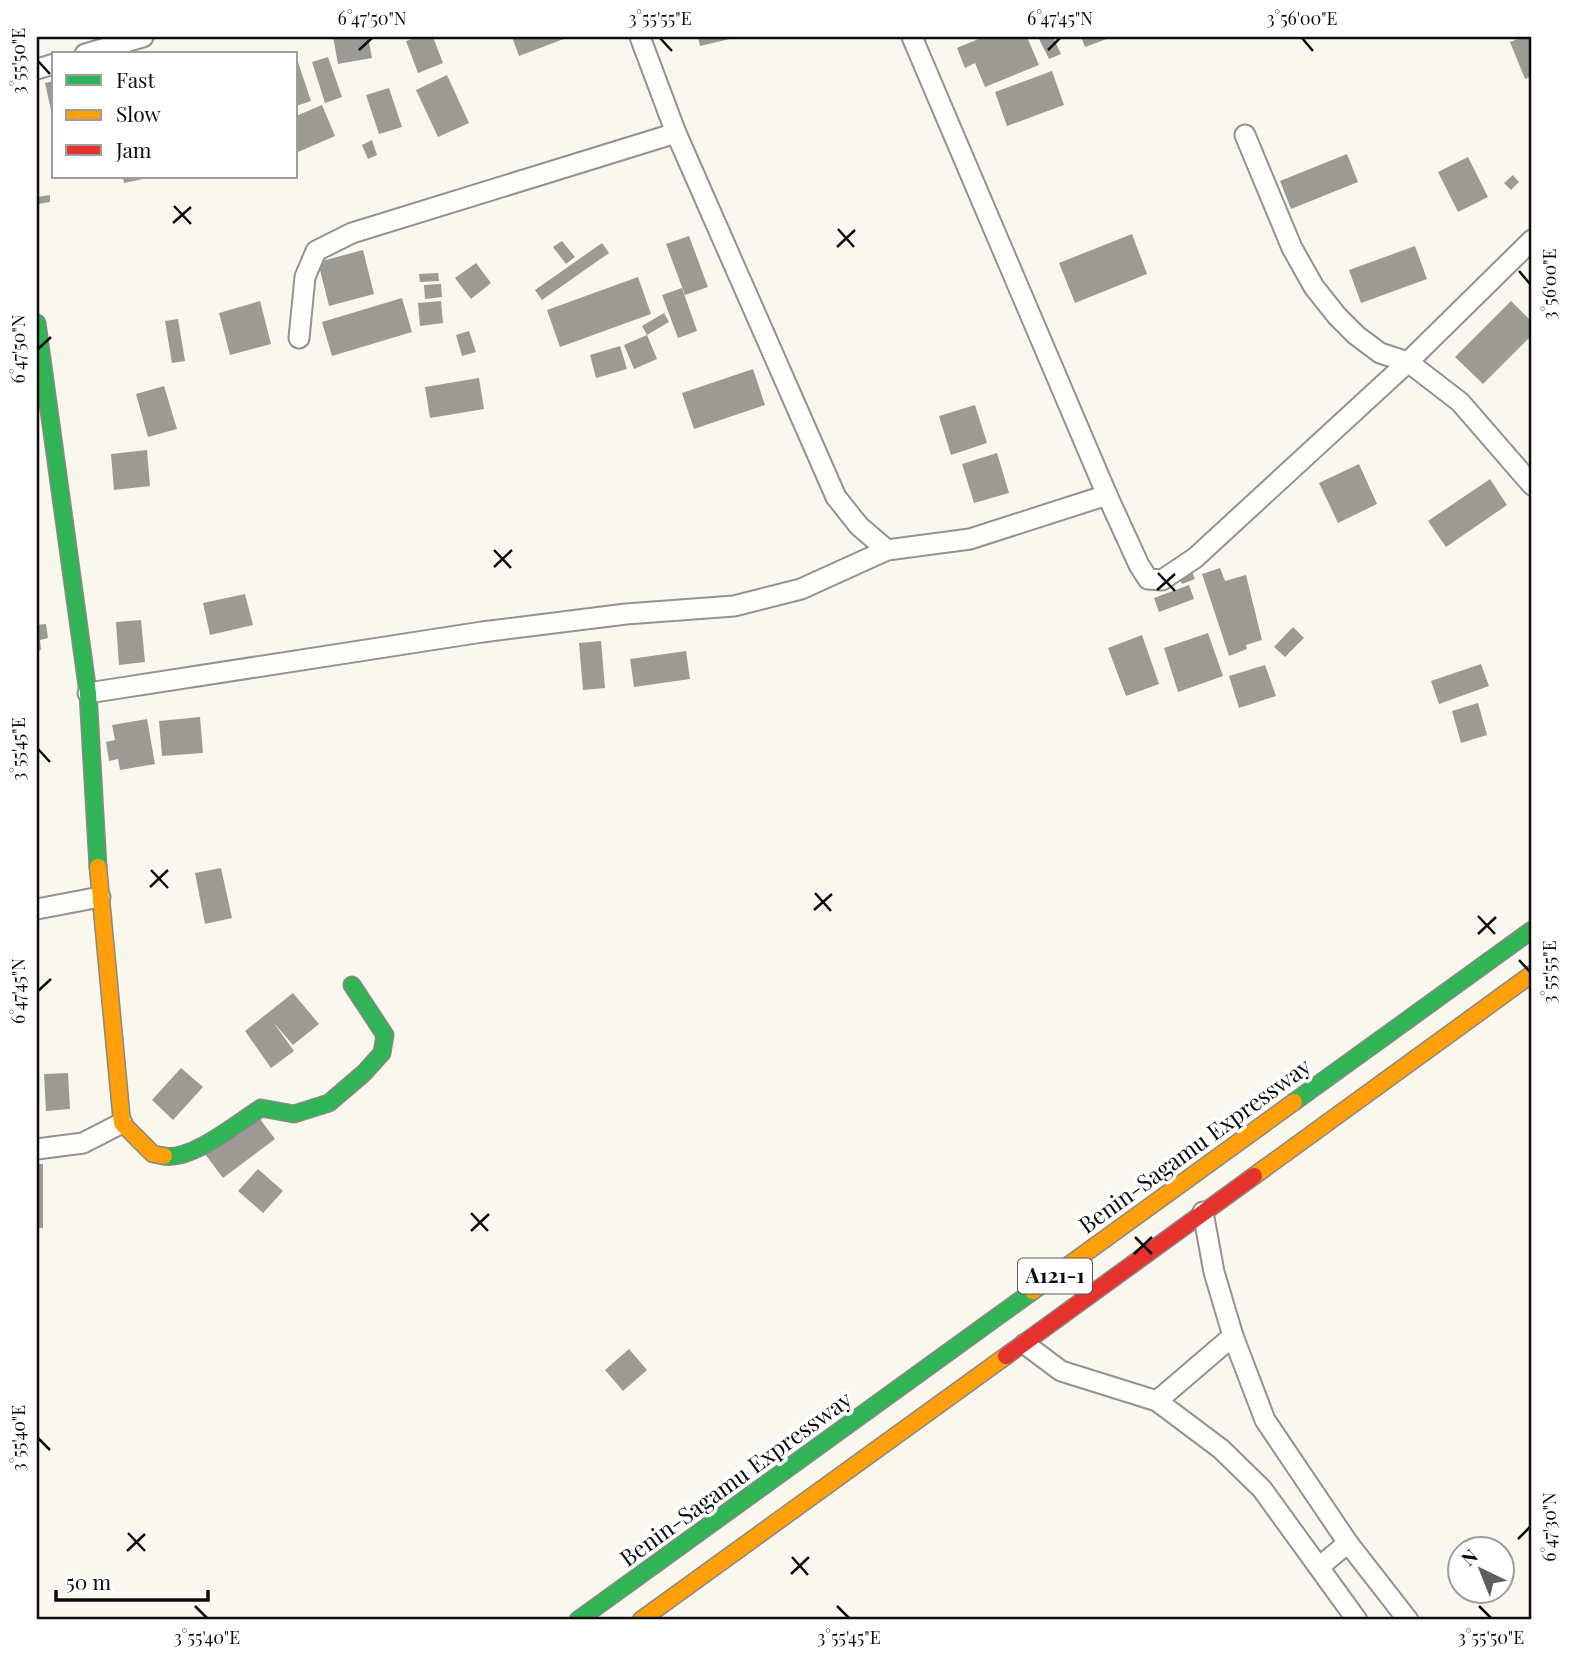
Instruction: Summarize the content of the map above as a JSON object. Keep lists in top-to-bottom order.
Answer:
{
  "streets": {
    "main road": ["Benin-Sagamu Expressway", "A121-1"]
  },
  "legend": ["Fast", "Slow", "Jam"],
  "scale_bar": "50 m",
  "north": "top left",
  "coordinates": [
    "6°47'50\"N",
    "3°55'55\"E",
    "6°47'45\"N",
    "3°56'00\"E",
    "3°55'50\"E",
    "3°55'45\"E",
    "3°55'40\"E",
    "6°47'30\"N"
  ]
}
